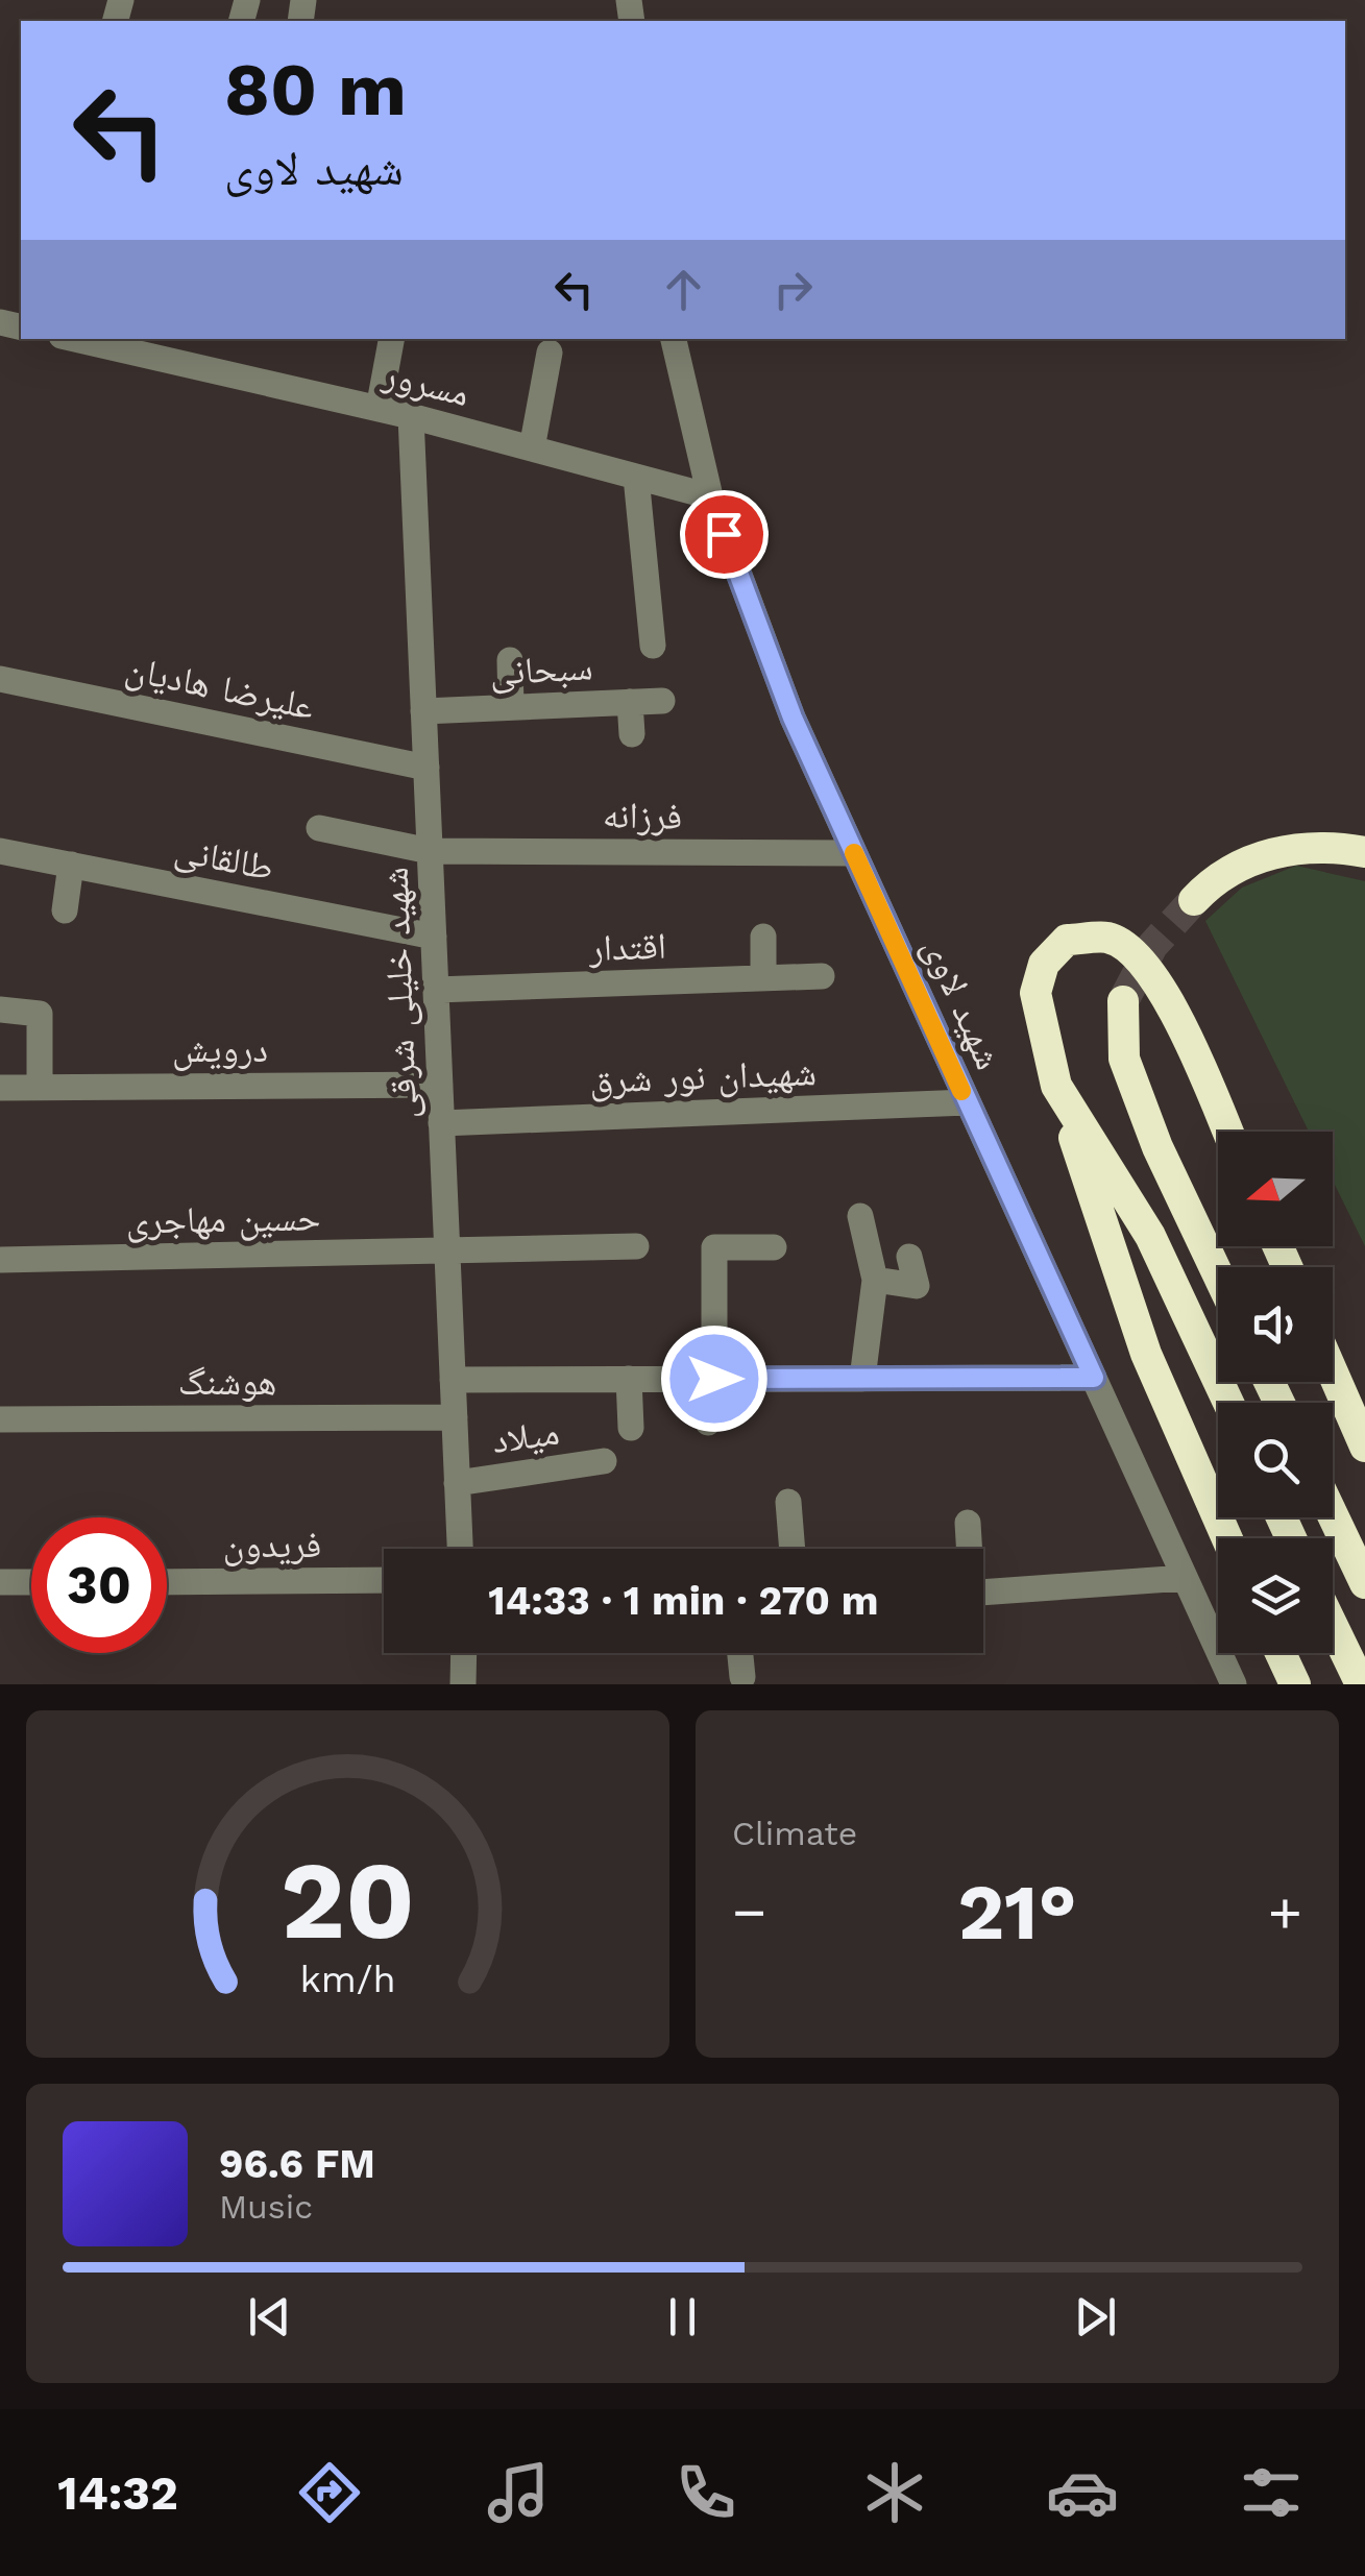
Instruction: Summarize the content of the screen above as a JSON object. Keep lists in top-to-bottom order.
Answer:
{
  "streets": {
    "street": [
      "مسرور",
      "سبحانی",
      "علیرضا هادیان",
      "فرزانه",
      "طالقانی",
      "اقتدار",
      "شهید خلیلی شرقی",
      "شهید لاوی",
      "درویش",
      "شهیدان نور شرق",
      "حسین مهاجری",
      "هوشنگ",
      "میلاد",
      "فریدون"
    ]
  },
  "crossings": [
    ["مسرور", "شهید خلیلی شرقی"],
    ["مسرور", "شهید لاوی"],
    ["سبحانی", "شهید خلیلی شرقی"],
    ["علیرضا هادیان", "شهید خلیلی شرقی"],
    ["فرزانه", "شهید خلیلی شرقی"],
    ["فرزانه", "شهید لاوی"],
    ["طالقانی", "شهید خلیلی شرقی"],
    ["اقتدار", "شهید خلیلی شرقی"],
    ["شهید خلیلی شرقی", "درویش"],
    ["شهید خلیلی شرقی", "شهیدان نور شرق"],
    ["شهید خلیلی شرقی", "حسین مهاجری"],
    ["شهید خلیلی شرقی", "هوشنگ"],
    ["شهید خلیلی شرقی", "میلاد"],
    ["شهید لاوی", "شهیدان نور شرق"]
  ],
  "north": "left",
  "page": {
    "turn": ["80 m", "شهید لاوی"],
    "limit": "30",
    "trip": "14:33 · 1 min · 270 m",
    "tile": "Climate",
    "heat": ["−", "21°", "+"],
    "song": ["96.6 FM", "Music"],
    "tabs": "14:32",
    "gauge": ["20", "km/h"]
  }
}
